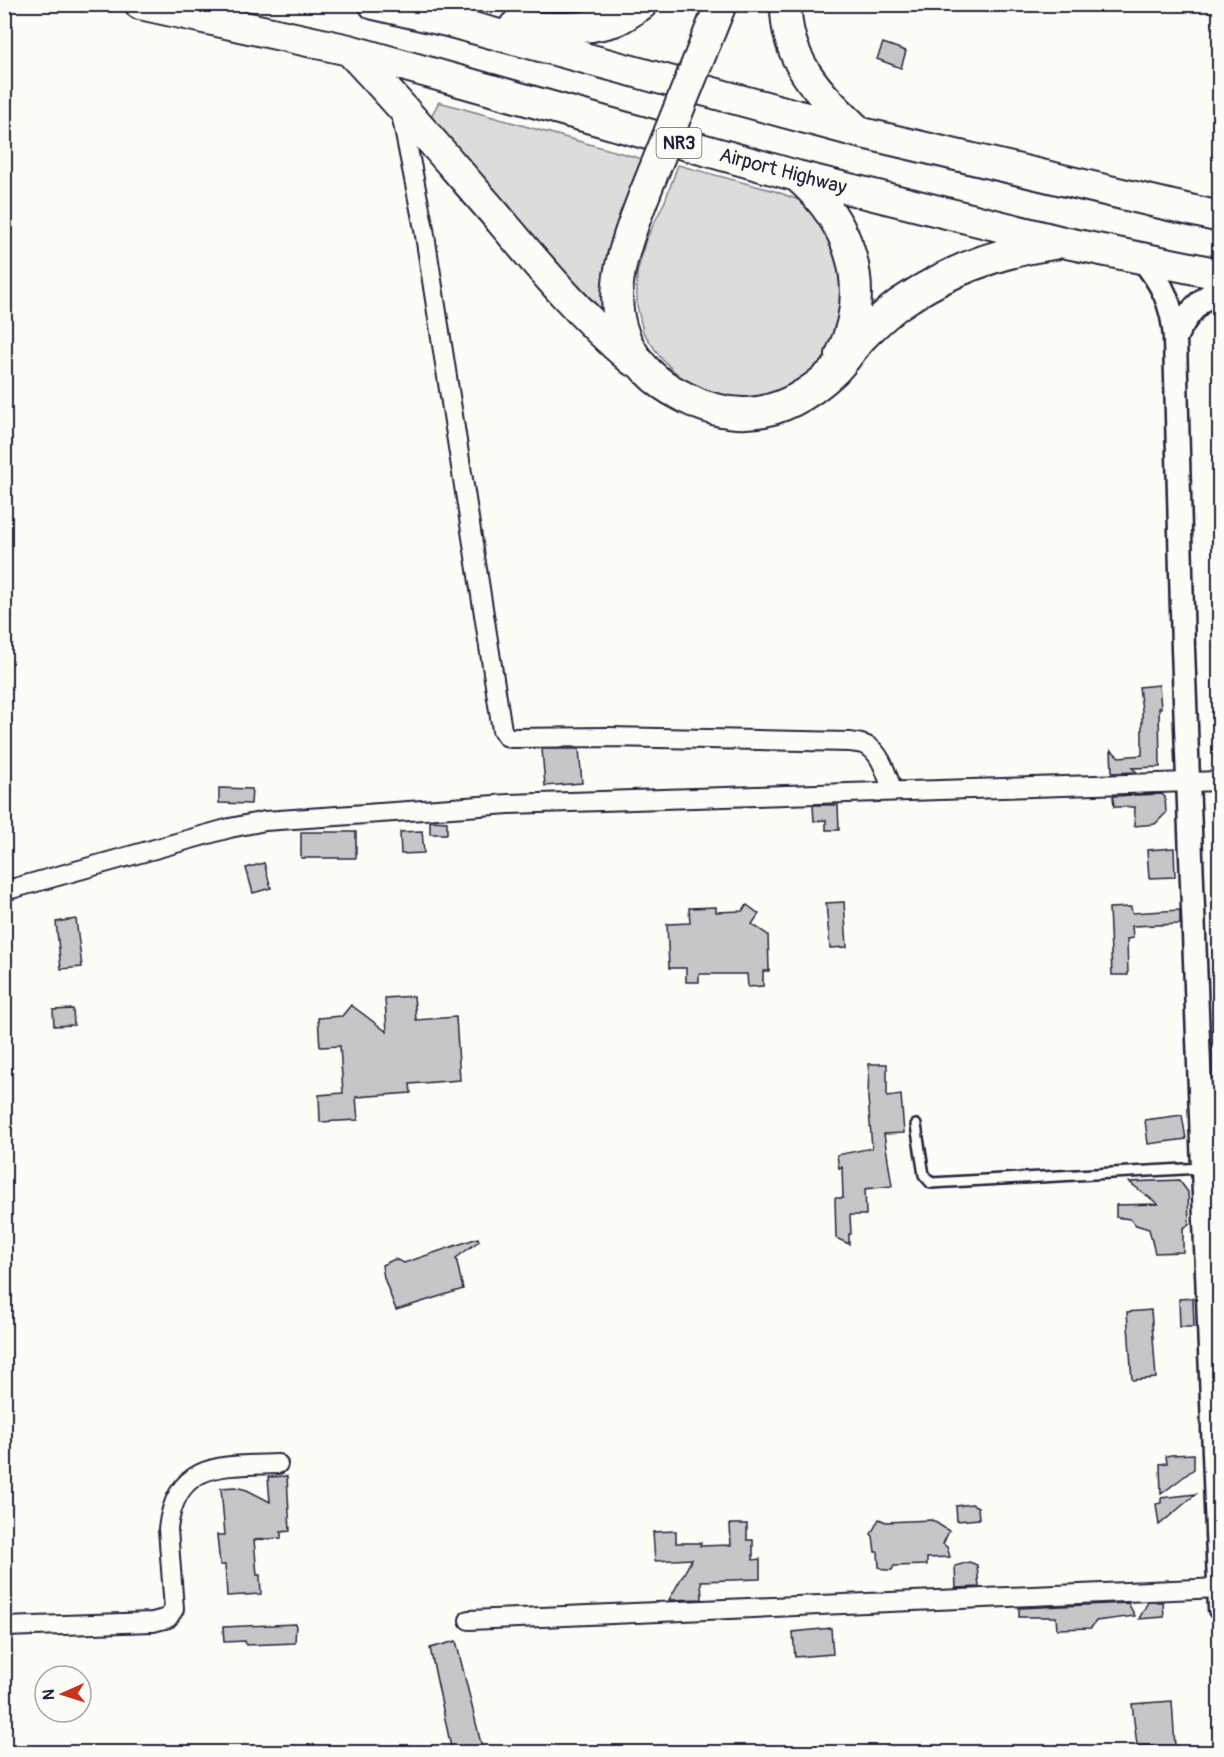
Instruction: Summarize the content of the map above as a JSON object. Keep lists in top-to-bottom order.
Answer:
{
  "streets": {
    "highway": ["NR3", "Airport Highway"]
  },
  "north": "left"
}
